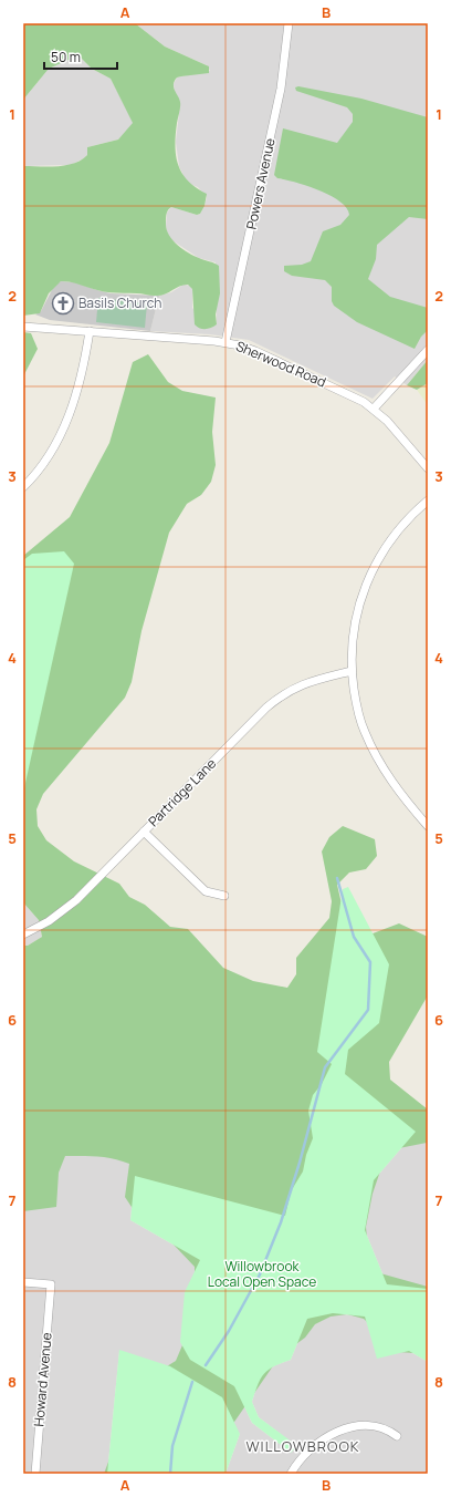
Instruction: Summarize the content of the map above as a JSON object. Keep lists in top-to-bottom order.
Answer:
{
  "streets": {
    "street": [
      "Powers Avenue",
      "Sherwood Road",
      "Partridge Lane",
      "Howard Avenue"
    ]
  },
  "crossings": [
    ["Powers Avenue", "Sherwood Road"]
  ],
  "districts": ["WILLOWBROOK"],
  "parks": ["Willowbrook Local Open Space"],
  "places": {
    "church": ["Basils Church"]
  },
  "scale_bar": "50 m",
  "grid": {
    "columns": ["A", "B"],
    "rows": [
      "1",
      "2",
      "3",
      "4",
      "5",
      "6",
      "7",
      "8"
    ]
  }
}
